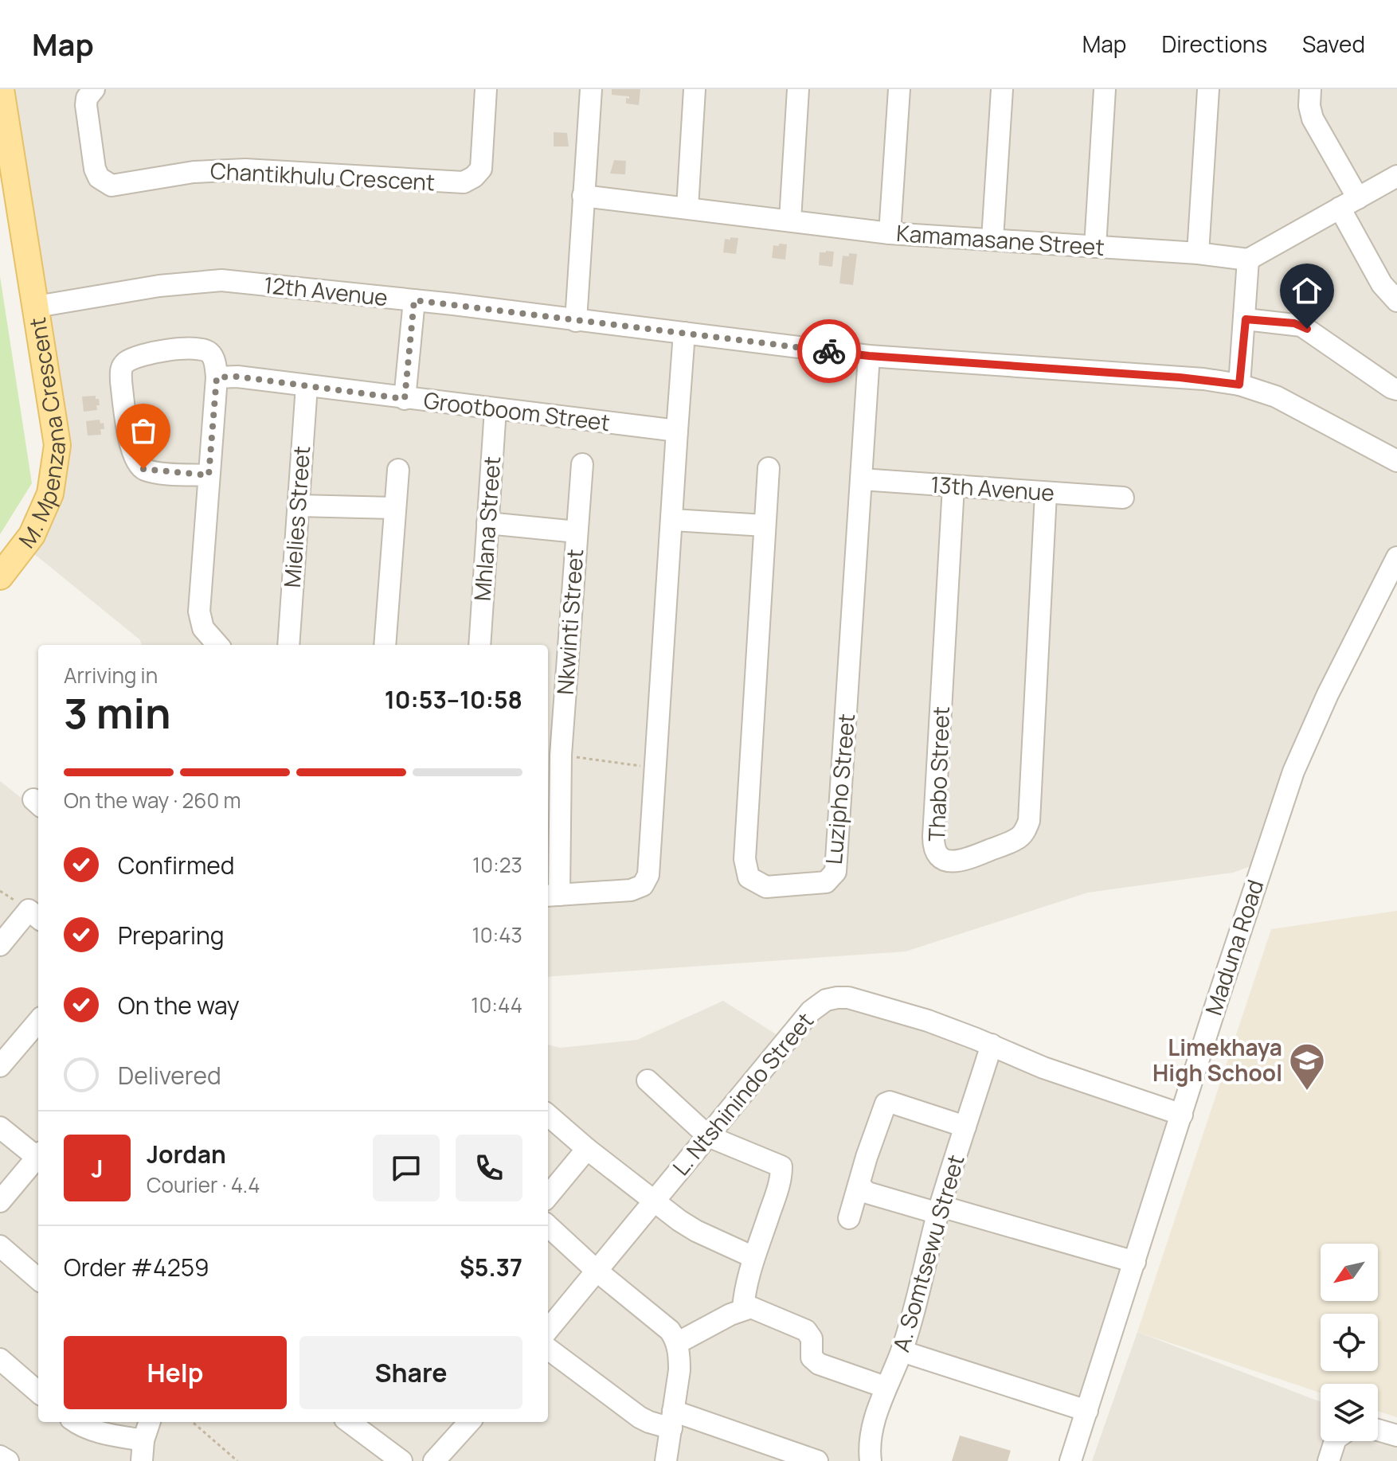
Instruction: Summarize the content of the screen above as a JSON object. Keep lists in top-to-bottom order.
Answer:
{
  "streets": {
    "main road": ["M. Mpenzana Crescent"],
    "street": [
      "Chantikhulu Crescent",
      "Kamamasane Street",
      "12th Avenue",
      "Grootboom Street",
      "13th Avenue",
      "Mielies Street",
      "Mhlana Street",
      "Nkwinti Street",
      "Thabo Street",
      "Luzipho Street",
      "Maduna Road",
      "L. Ntshinindo Street",
      "A. Somtsewu Street"
    ]
  },
  "crossings": [
    ["12th Avenue", "M. Mpenzana Crescent"],
    ["12th Avenue", "Luzipho Street"],
    ["Grootboom Street", "Mielies Street"],
    ["Grootboom Street", "Mhlana Street"],
    ["13th Avenue", "Thabo Street"],
    ["13th Avenue", "Luzipho Street"],
    ["Maduna Road", "L. Ntshinindo Street"],
    ["L. Ntshinindo Street", "A. Somtsewu Street"]
  ],
  "places": {
    "school or university": ["Limekhaya High School"]
  },
  "north": "bottom left",
  "page": {
    "header": "Map",
    "nav": ["Map", "Directions", "Saved"],
    "heading": ["3 min", "Arriving in", "10:53–10:58"],
    "panel": [
      "Jordan",
      "Courier · 4.4",
      "Order #4259",
      "$5.37"
    ],
    "bar": "On the way · 260 m",
    "list": [
      ["Confirmed", "10:23"],
      ["Preparing", "10:43"],
      ["On the way", "10:44"],
      "Delivered"
    ],
    "round": "J",
    "buttons": ["Help", "Share"]
  }
}
